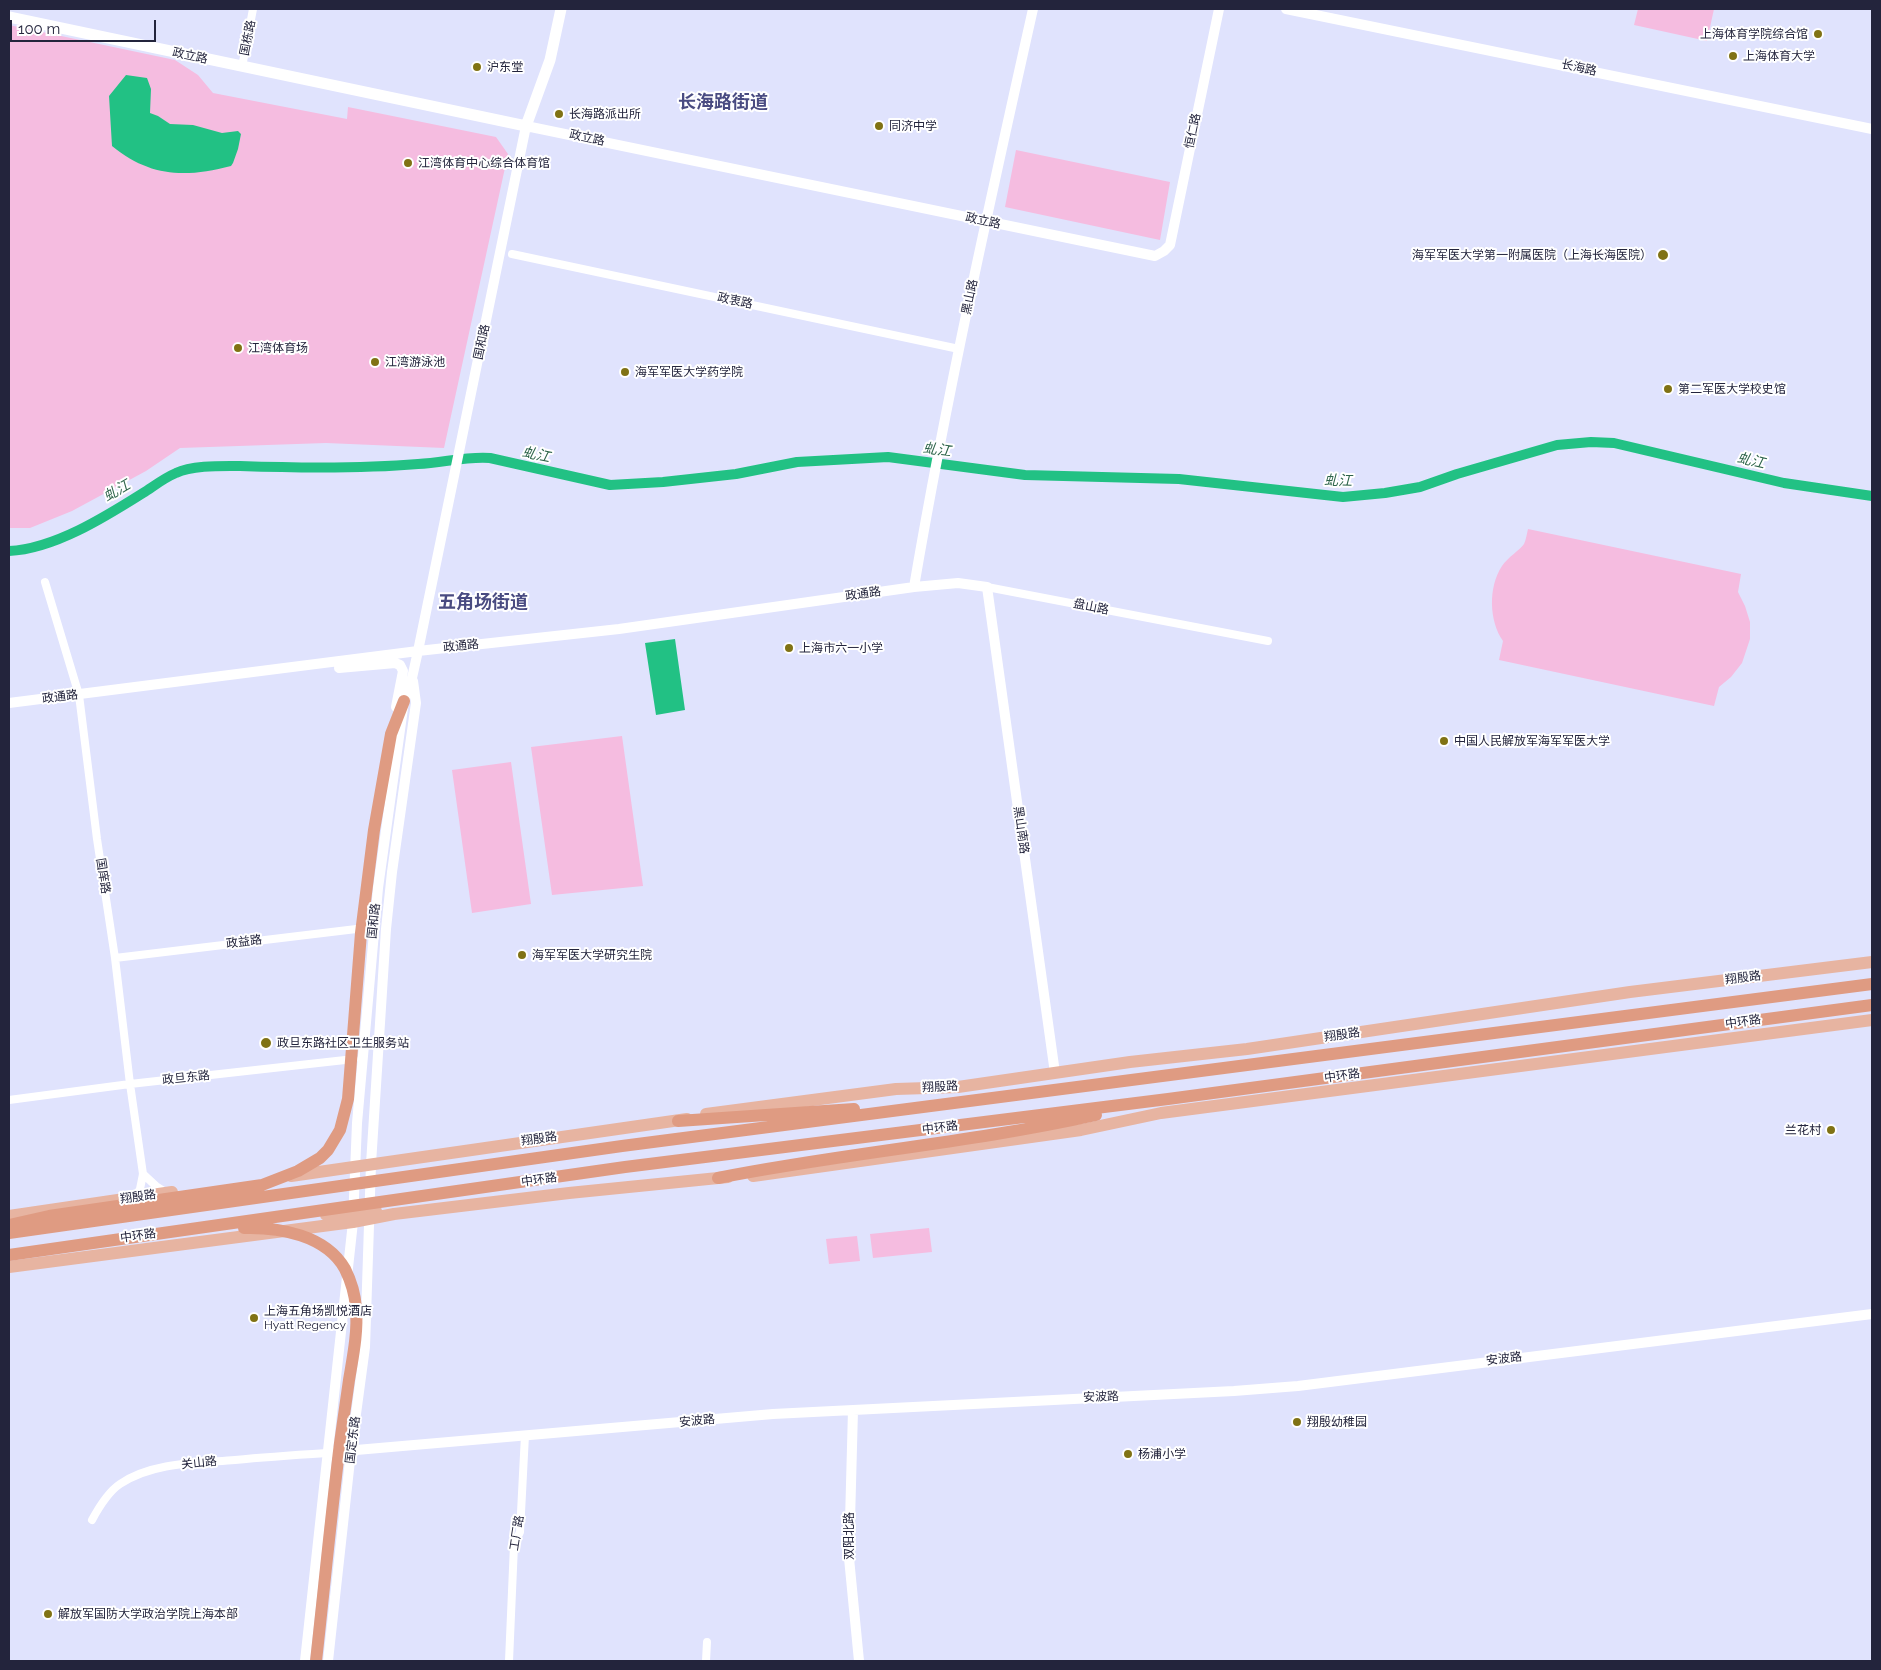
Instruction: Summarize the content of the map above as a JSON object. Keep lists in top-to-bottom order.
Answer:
{
  "streets": {
    "highway": ["中环路"],
    "main road": ["政立路", "国和路", "翔殷路"],
    "street": [
      "国栋路",
      "长海路",
      "恒仁路",
      "黑山路",
      "政衷路",
      "政通路",
      "盘山路",
      "黑山南路",
      "国庠路",
      "政益路",
      "政旦东路",
      "安波路",
      "国定东路",
      "关山路",
      "工厂路",
      "双阳北路"
    ]
  },
  "crossings": [
    ["国栋路", "政立路"],
    ["政立路", "恒仁路"],
    ["政立路", "黑山路"],
    ["政立路", "国和路"],
    ["黑山路", "政衷路"],
    ["黑山路", "政通路"],
    ["黑山路", "盘山路"],
    ["国和路", "政通路"],
    ["国和路", "政益路"],
    ["国和路", "翔殷路"],
    ["国和路", "政旦东路"],
    ["国和路", "国定东路"],
    ["政通路", "盘山路"],
    ["政通路", "国庠路"],
    ["盘山路", "黑山南路"],
    ["黑山南路", "翔殷路"],
    ["国庠路", "政益路"],
    ["国庠路", "翔殷路"],
    ["国庠路", "政旦东路"],
    ["安波路", "国定东路"],
    ["安波路", "关山路"],
    ["安波路", "工厂路"],
    ["安波路", "双阳北路"],
    ["国定东路", "关山路"]
  ],
  "districts": ["长海路街道", "五角场街道"],
  "water": ["虬江"],
  "places": [
    "上海体育学院综合馆",
    "上海体育大学",
    "沪东堂",
    "长海路派出所",
    "同济中学",
    "江湾体育中心综合体育馆",
    "海军军医大学第一附属医院（上海长海医院）",
    "江湾体育场",
    "江湾游泳池",
    "海军军医大学药学院",
    "第二军医大学校史馆",
    "上海市六一小学",
    "中国人民解放军海军军医大学",
    "海军军医大学研究生院",
    "政旦东路社区卫生服务站",
    "兰花村",
    "上海五角场凯悦酒店 Hyatt Regency",
    "翔殷幼稚园",
    "杨浦小学",
    "解放军国防大学政治学院上海本部"
  ],
  "scale_bar": "100 m"
}
